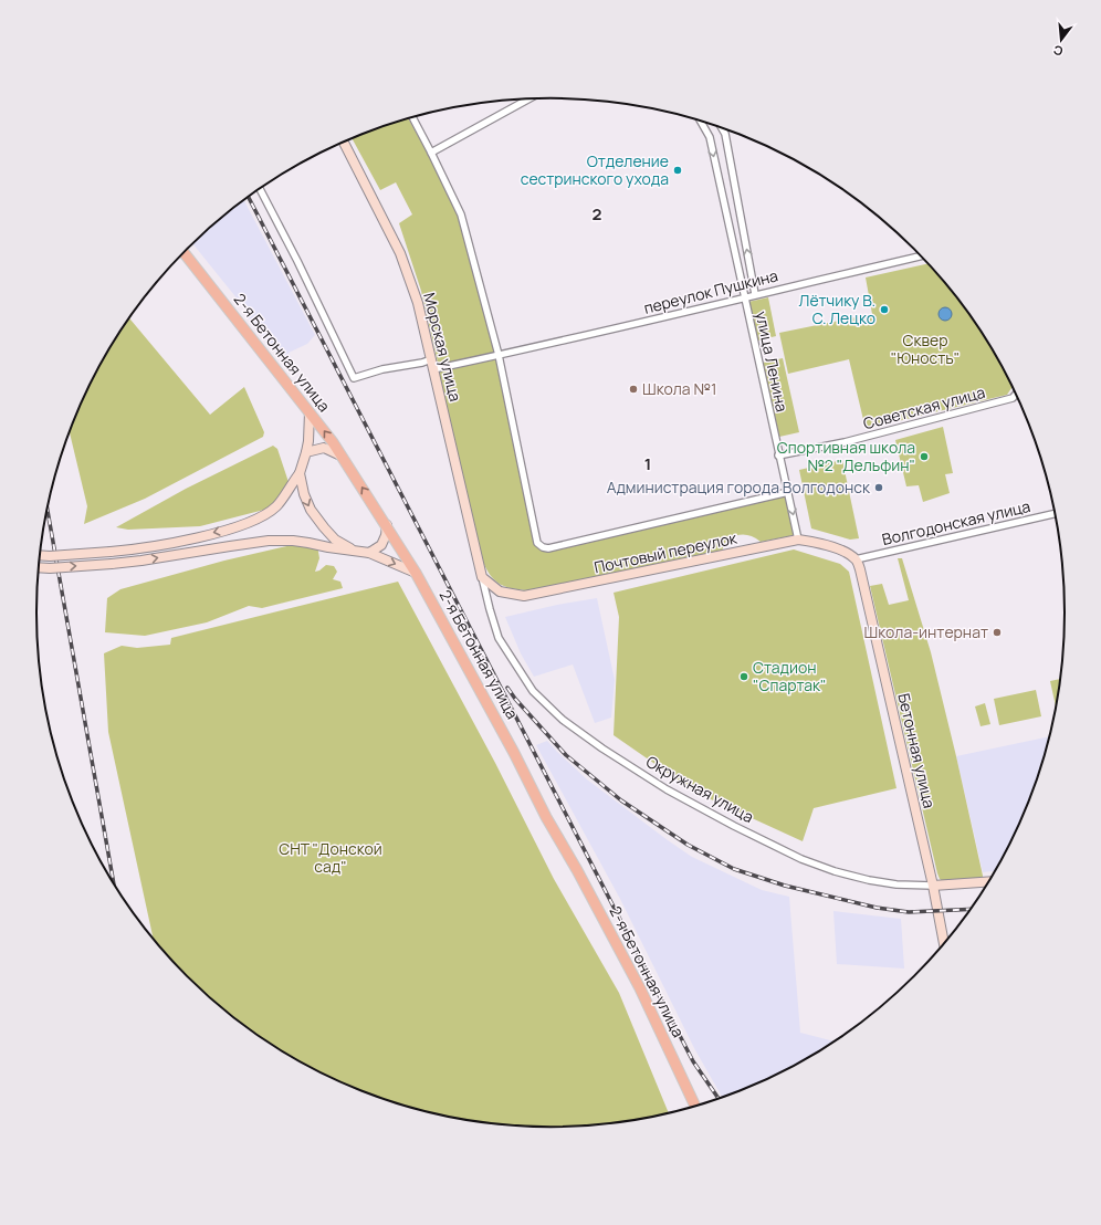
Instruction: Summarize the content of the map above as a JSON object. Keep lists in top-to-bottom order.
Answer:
{
  "streets": {
    "main road": ["2-я Бетонная улица"],
    "street": [
      "переулок Пушкина",
      "Морская улица",
      "улица Ленина",
      "Советская улица",
      "Волгодонская улица",
      "Почтовый переулок",
      "Бетонная улица",
      "Окружная улица"
    ]
  },
  "crossings": [
    ["переулок Пушкина", "Морская улица"],
    ["переулок Пушкина", "улица Ленина"],
    ["Морская улица", "Почтовый переулок"],
    ["Морская улица", "Окружная улица"],
    ["улица Ленина", "Советская улица"],
    ["улица Ленина", "Почтовый переулок"],
    ["Волгодонская улица", "Почтовый переулок"],
    ["Волгодонская улица", "Бетонная улица"],
    ["Почтовый переулок", "Бетонная улица"],
    ["Почтовый переулок", "Окружная улица"],
    ["Бетонная улица", "Окружная улица"]
  ],
  "districts": ["2", "1"],
  "parks": ["Сквер \"Юность\"", "СНТ \"Донской сад\""],
  "places": [
    "Отделение сестринского ухода",
    "Лётчику В. С. Лецко",
    "Школа №1",
    "Спортивная школа №2 \"Дельфин\"",
    "Администрация города Волгодонск",
    "Школа-интернат",
    "Стадион \"Спартак\""
  ],
  "north": "bottom"
}
